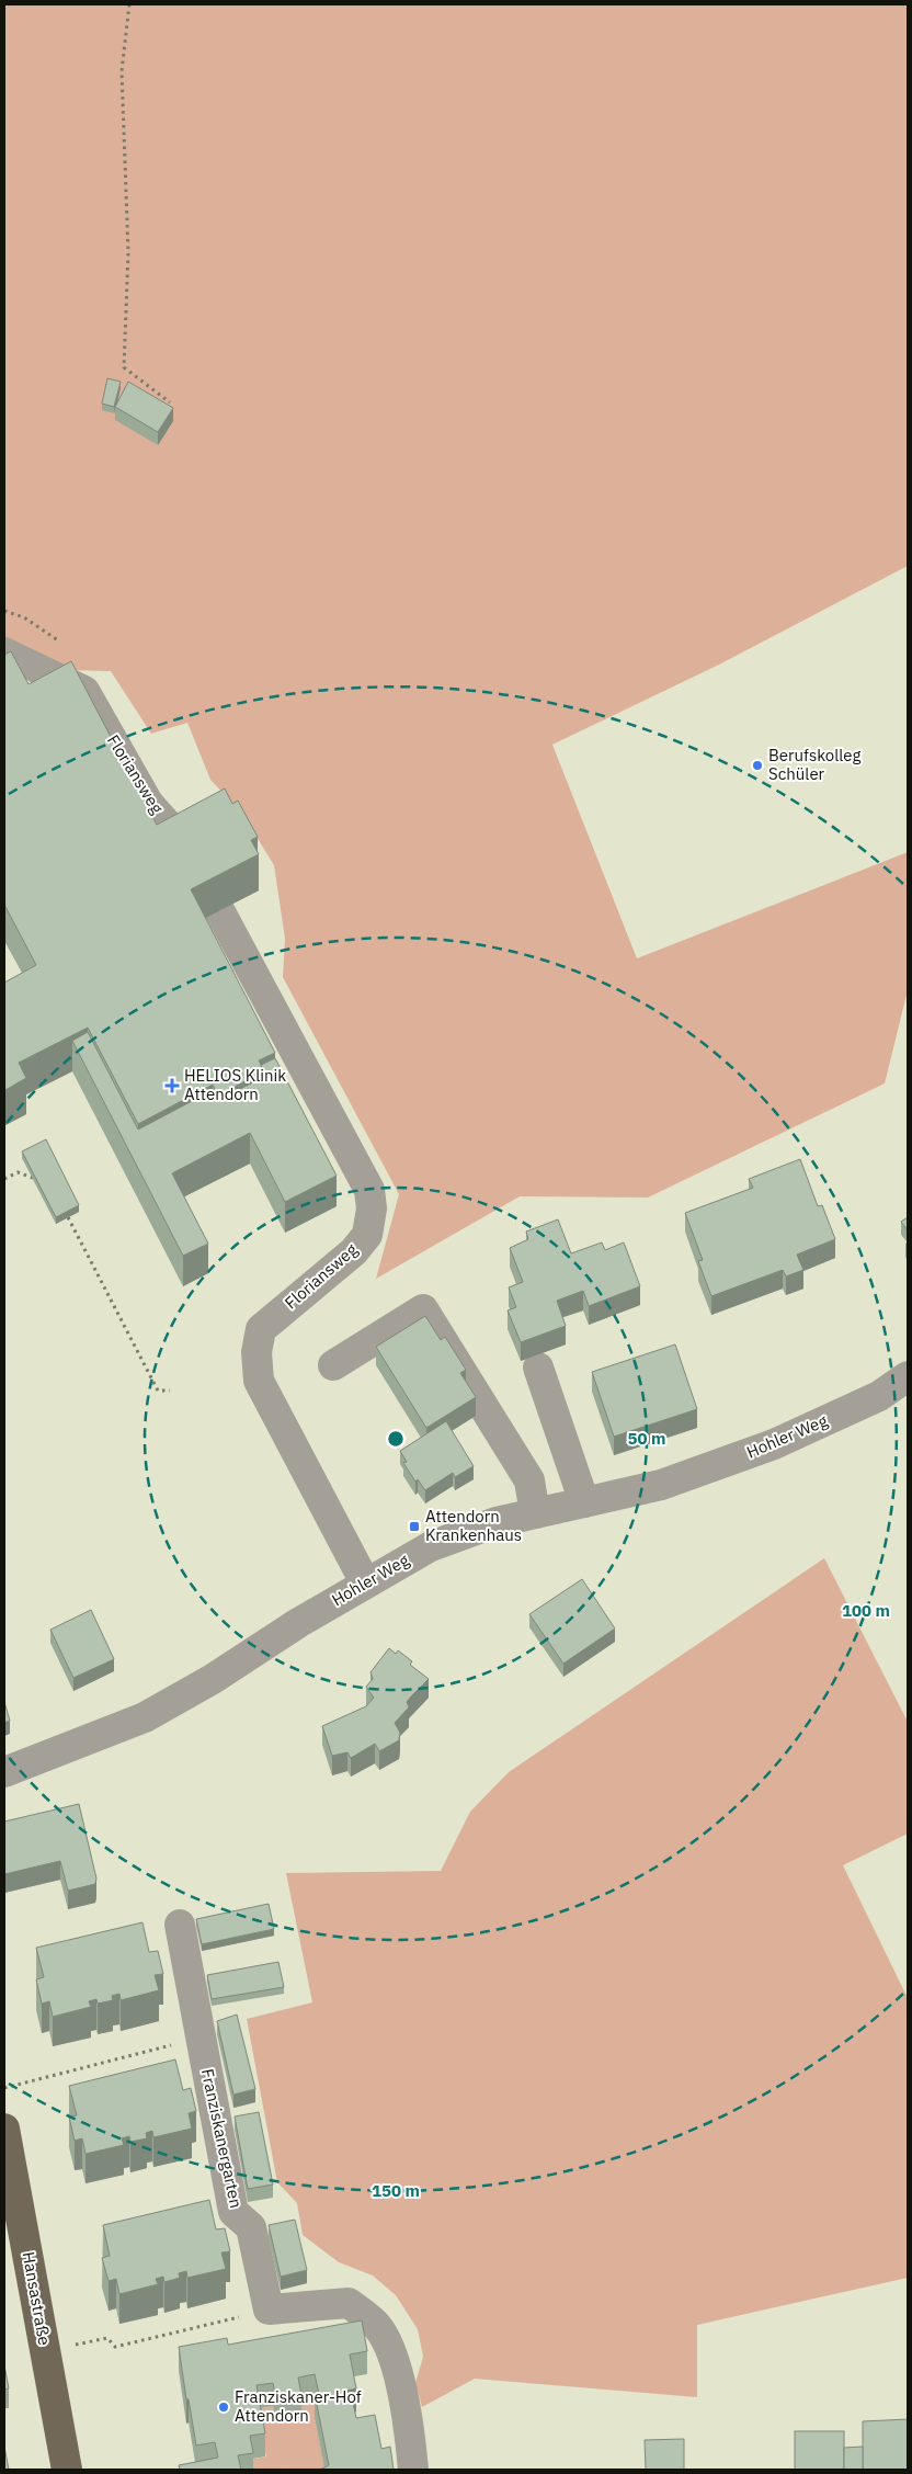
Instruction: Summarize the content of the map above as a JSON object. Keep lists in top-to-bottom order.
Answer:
{
  "streets": {
    "main road": ["Hansastraße"],
    "street": ["Floriansweg", "Hohler Weg", "Franziskanergarten"]
  },
  "crossings": [
    ["Floriansweg", "Hohler Weg"]
  ],
  "places": {
    "other": ["Berufskolleg Schüler", "Franziskaner-Hof Attendorn"],
    "health": ["HELIOS Klinik Attendorn"],
    "transit": ["Attendorn Krankenhaus"]
  },
  "rings": ["50 m", "100 m", "150 m"]
}
